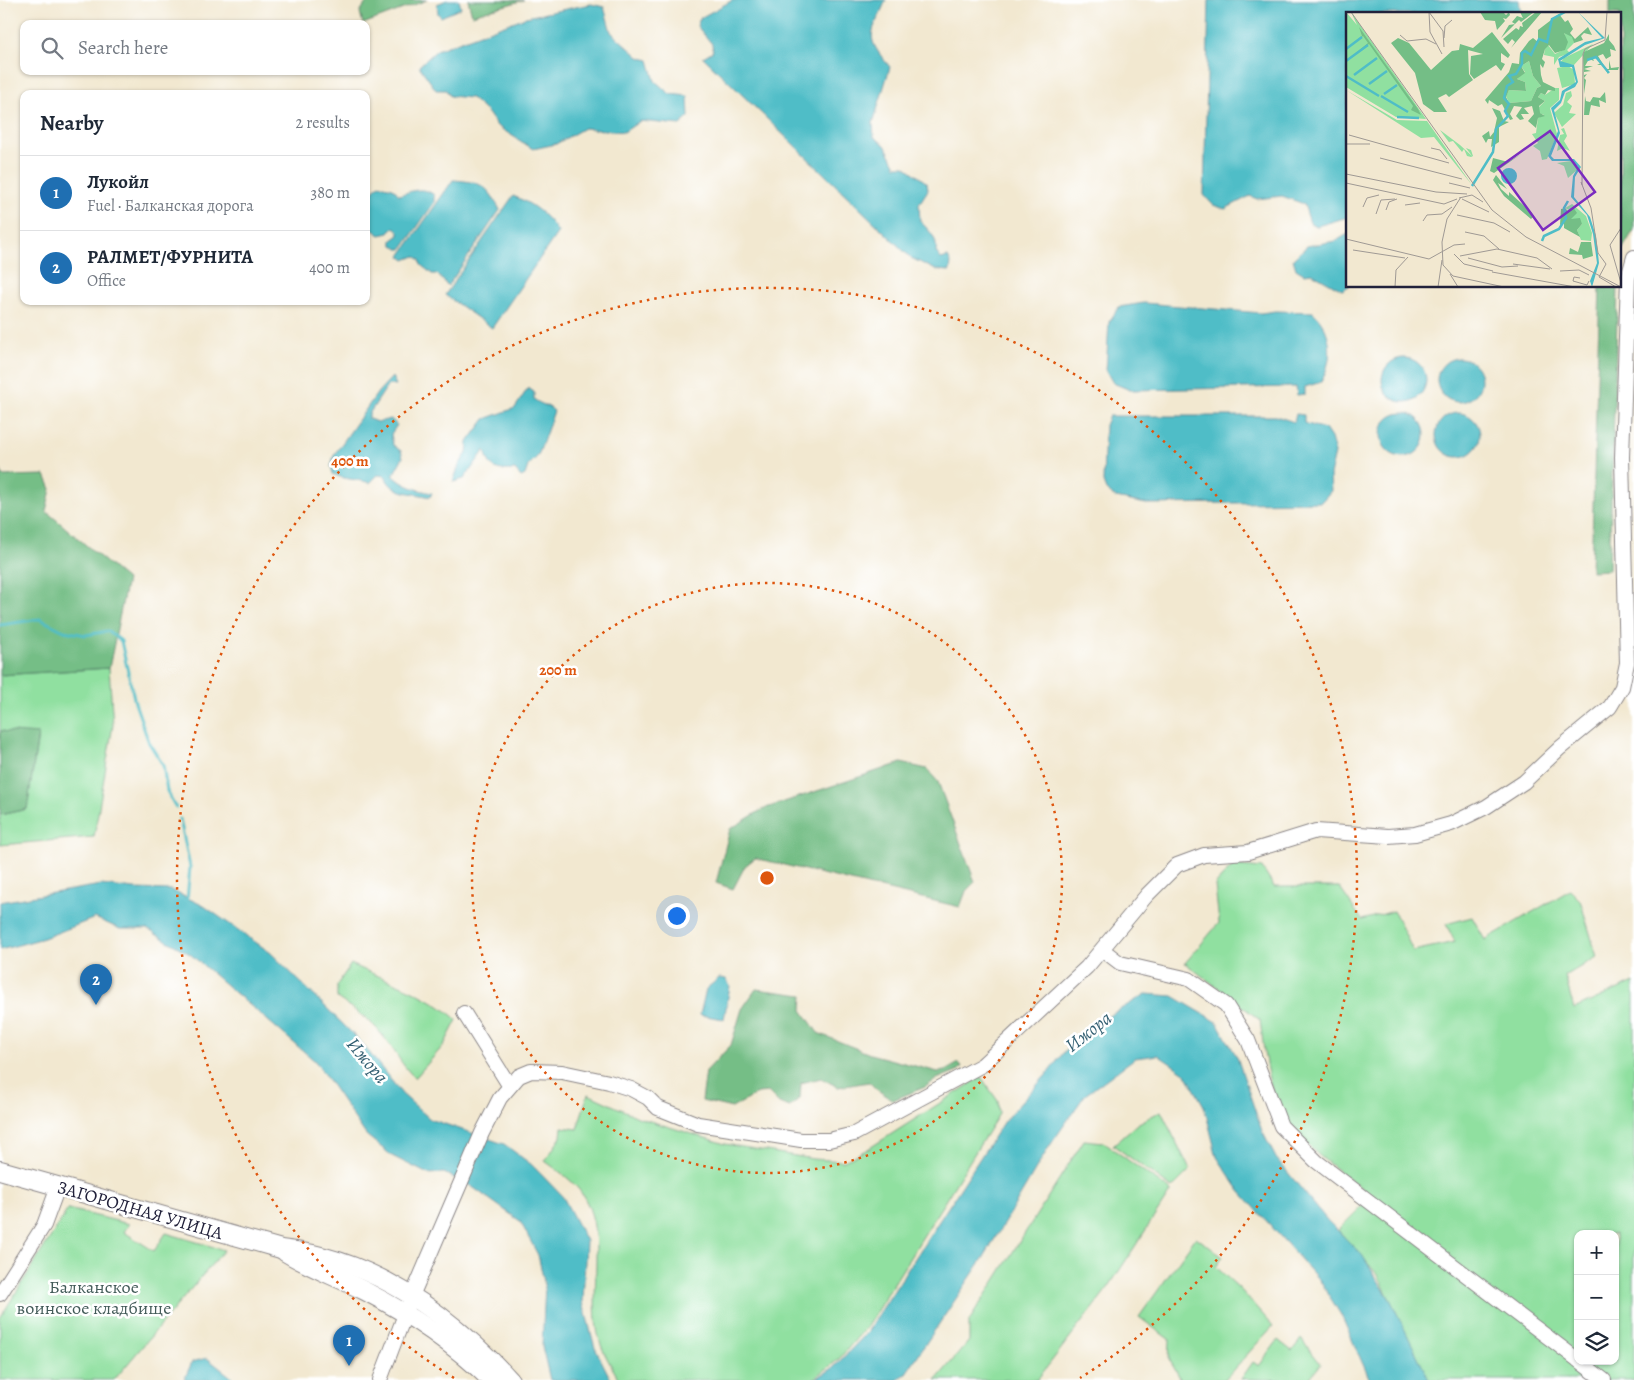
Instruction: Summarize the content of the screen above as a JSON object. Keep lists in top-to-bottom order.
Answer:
{
  "streets": {
    "main road": ["ЗАГОРОДНАЯ УЛИЦА"]
  },
  "water": ["Ижора"],
  "parks": ["Балканское воинское кладбище"],
  "page": {
    "search": "Search here",
    "heading": ["Nearby", "2 results"],
    "list": [
      {
        "mark": "1",
        "name": "Лукойл",
        "note": "Fuel · Балканская дорога",
        "value": "380 m"
      },
      {
        "mark": "2",
        "name": "РАЛМЕТ/ФУРНИТА",
        "note": "Office",
        "value": "400 m"
      }
    ],
    "pins": ["2", "1"],
    "map_buttons": ["+", "−"]
  },
  "rings": ["400 m", "200 m"]
}
